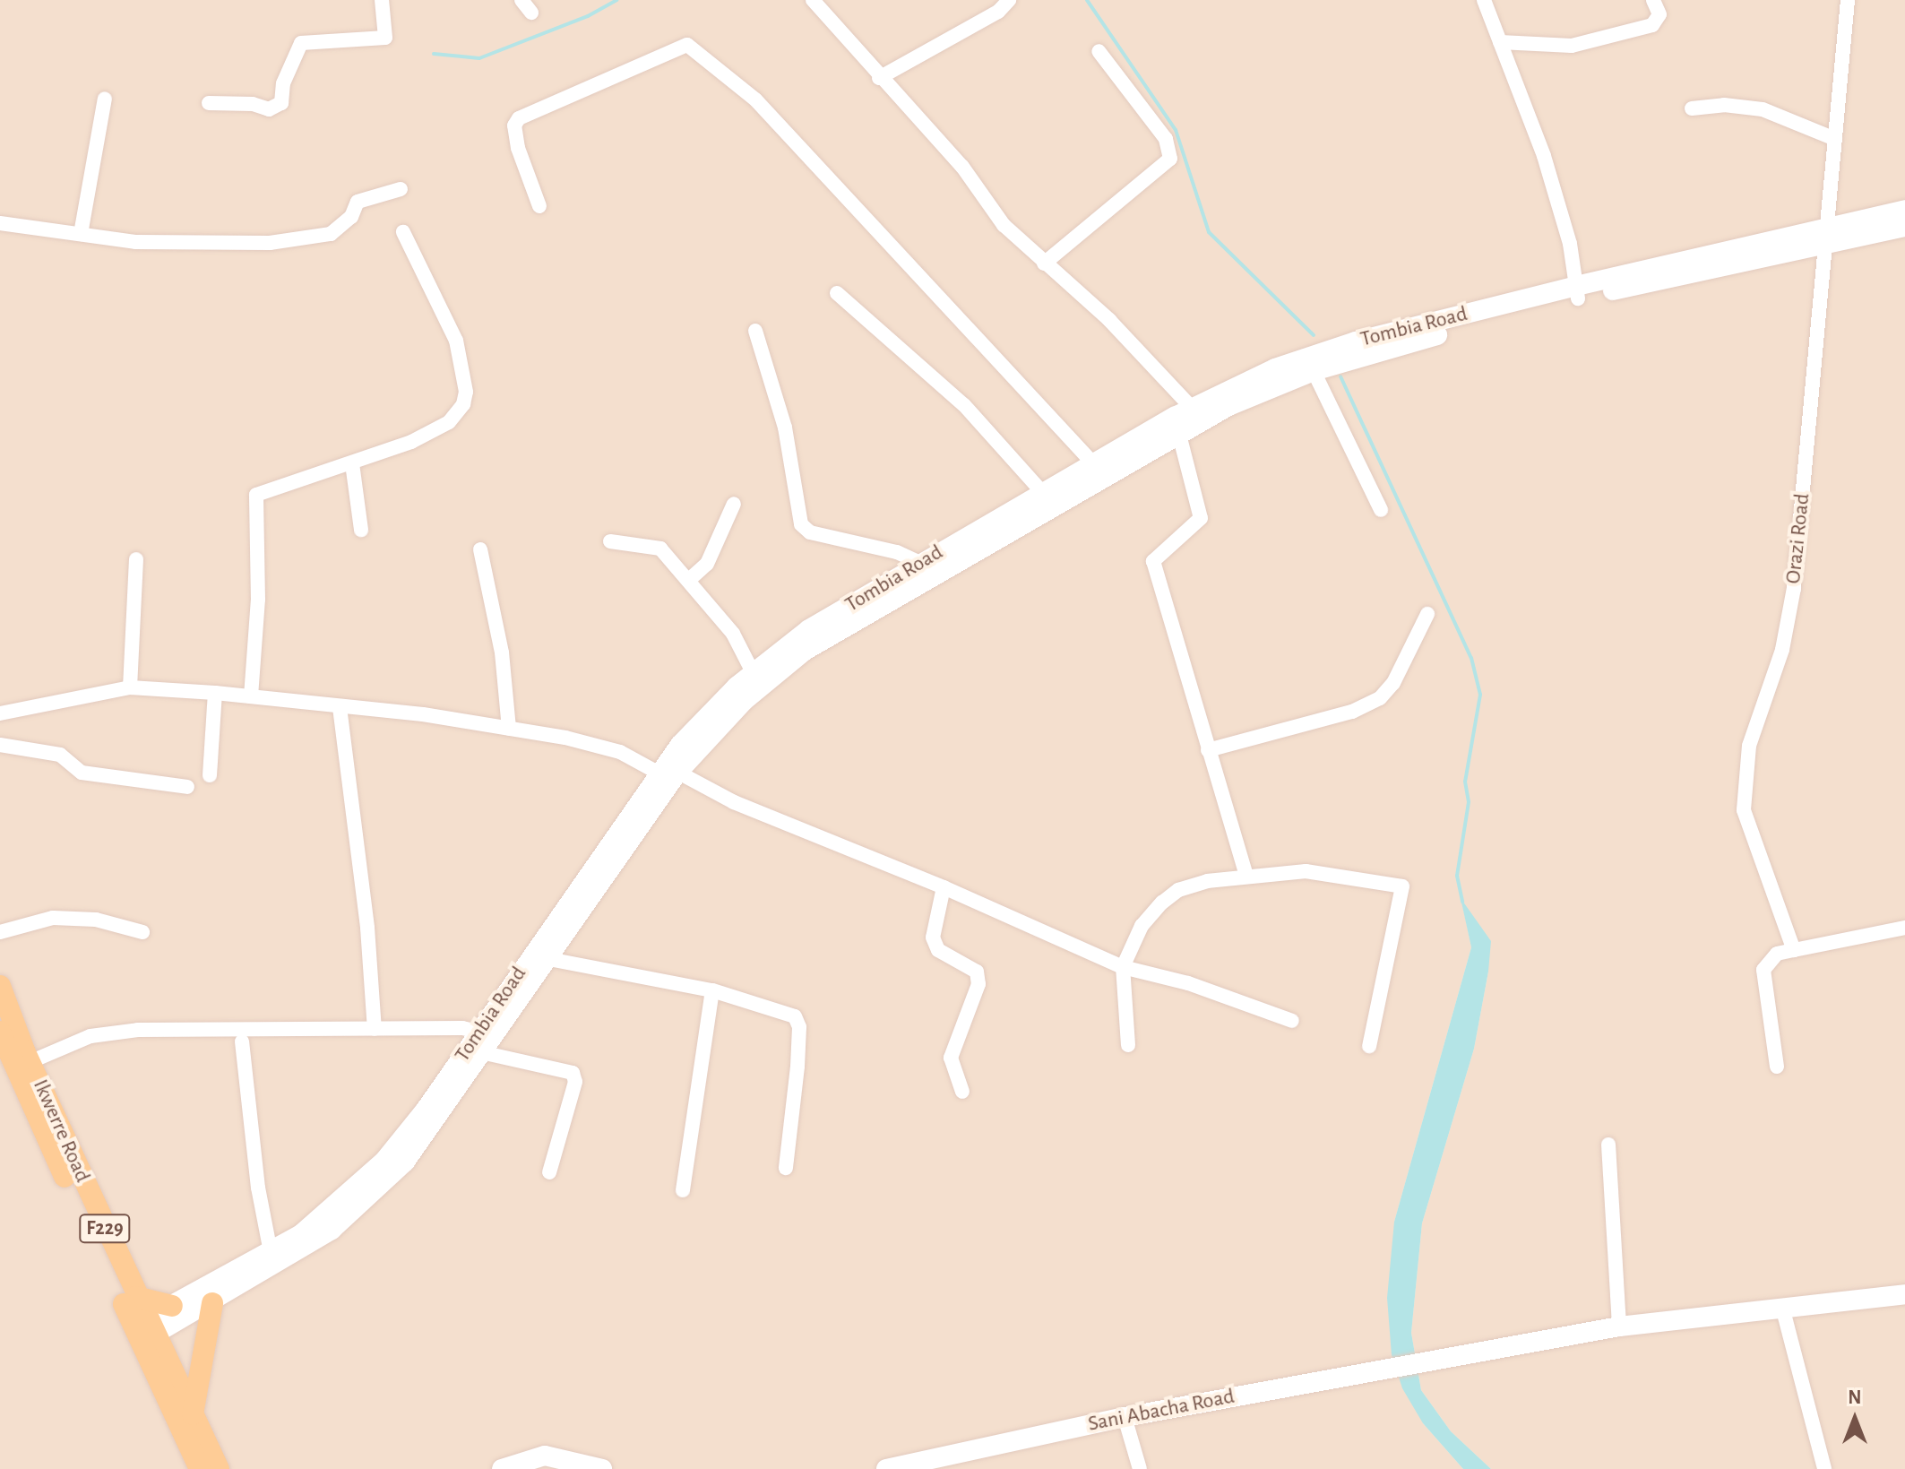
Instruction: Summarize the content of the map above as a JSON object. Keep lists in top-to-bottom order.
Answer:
{
  "streets": {
    "main road": [
      "Tombia Road",
      "Ikwerre Road",
      "F229",
      "Sani Abacha Road"
    ],
    "street": ["Orazi Road"]
  },
  "crossings": [
    ["Tombia Road", "Orazi Road"],
    ["Tombia Road", "Ikwerre Road"]
  ],
  "north": "top"
}
